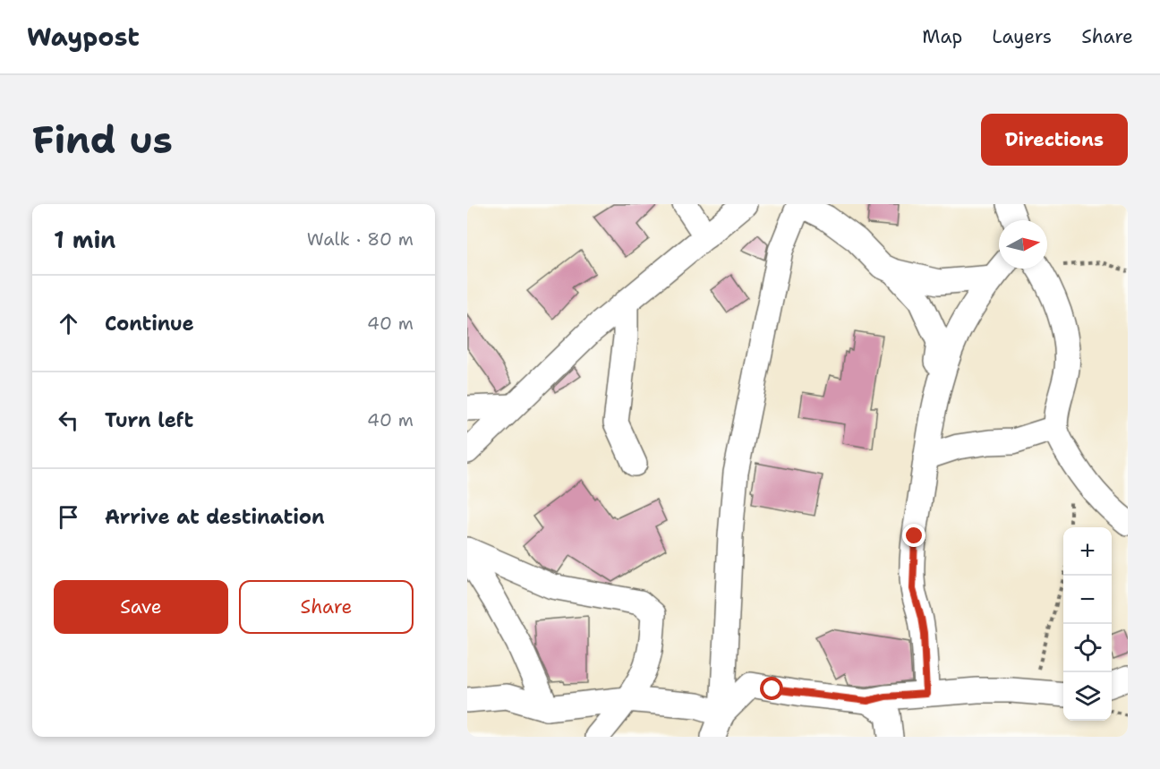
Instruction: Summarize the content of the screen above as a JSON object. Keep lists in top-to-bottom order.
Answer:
{
  "north": "right",
  "page": {
    "header": "Waypost",
    "nav": ["Map", "Layers", "Share"],
    "buttons": [
      "Directions",
      ["Save", "Share"]
    ],
    "title": "Find us",
    "heading": ["1 min", "Walk · 80 m"],
    "list": [
      ["Continue", "40 m"],
      ["Turn left", "40 m"],
      "Arrive at destination"
    ],
    "map_buttons": ["+", "−"]
  }
}
